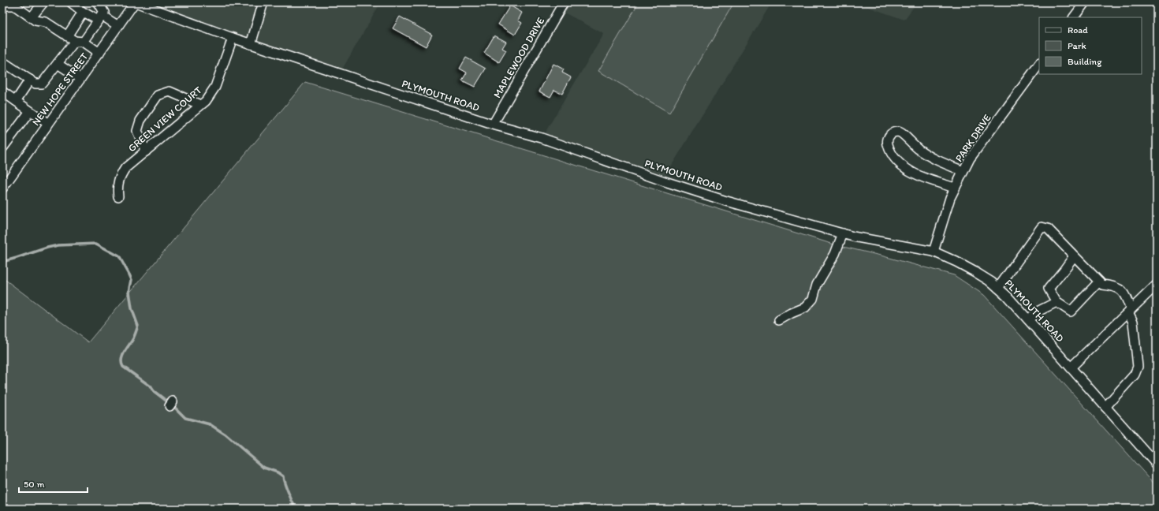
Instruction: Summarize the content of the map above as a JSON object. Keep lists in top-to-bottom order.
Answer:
{
  "streets": {
    "street": [
      "MAPLEWOOD DRIVE",
      "NEW HOPE STREET",
      "PLYMOUTH ROAD",
      "GREEN VIEW COURT",
      "PARK DRIVE"
    ]
  },
  "crossings": [
    ["MAPLEWOOD DRIVE", "PLYMOUTH ROAD"],
    ["NEW HOPE STREET", "PLYMOUTH ROAD"],
    ["PLYMOUTH ROAD", "GREEN VIEW COURT"],
    ["PLYMOUTH ROAD", "PARK DRIVE"]
  ],
  "legend": ["Road", "Park", "Building"],
  "scale_bar": "50 m"
}
